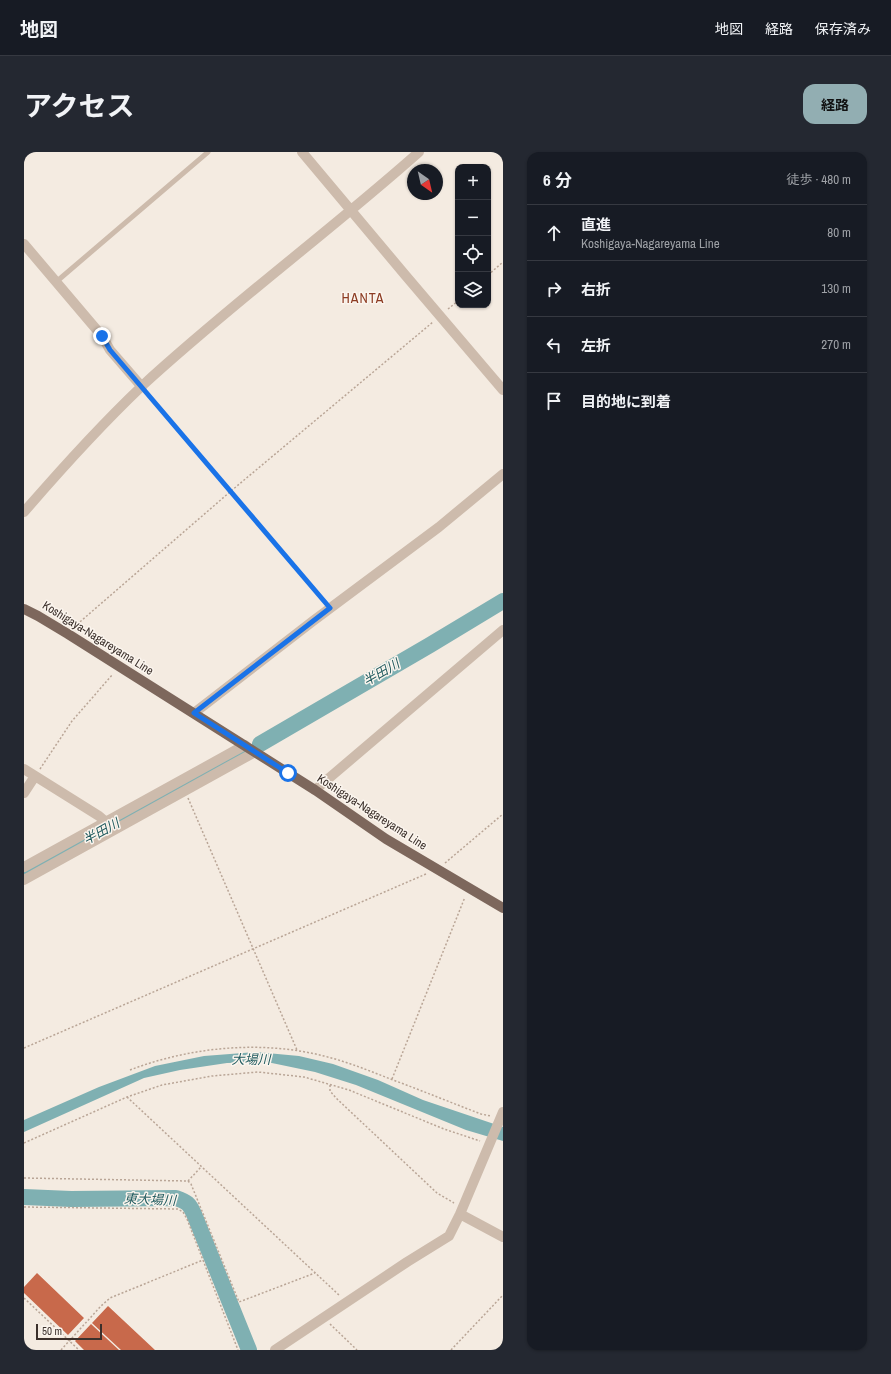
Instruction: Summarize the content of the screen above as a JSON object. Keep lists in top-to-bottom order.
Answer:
{
  "streets": {
    "main road": ["Koshigaya-Nagareyama Line"]
  },
  "districts": ["HANTA"],
  "water": ["半田川", "大場川", "東大場川"],
  "scale_bar": "50 m",
  "north": "bottom right",
  "page": {
    "header": "地図",
    "nav": ["地図", "経路", "保存済み"],
    "title": "アクセス",
    "buttons": "経路",
    "heading": ["6 分", "徒歩 · 480 m"],
    "map_buttons": ["+", "−"],
    "list": [
      ["直進", "Koshigaya-Nagareyama Line", "80 m"],
      ["右折", "130 m"],
      ["左折", "270 m"],
      "目的地に到着"
    ],
    "scale": "50 m"
  }
}
